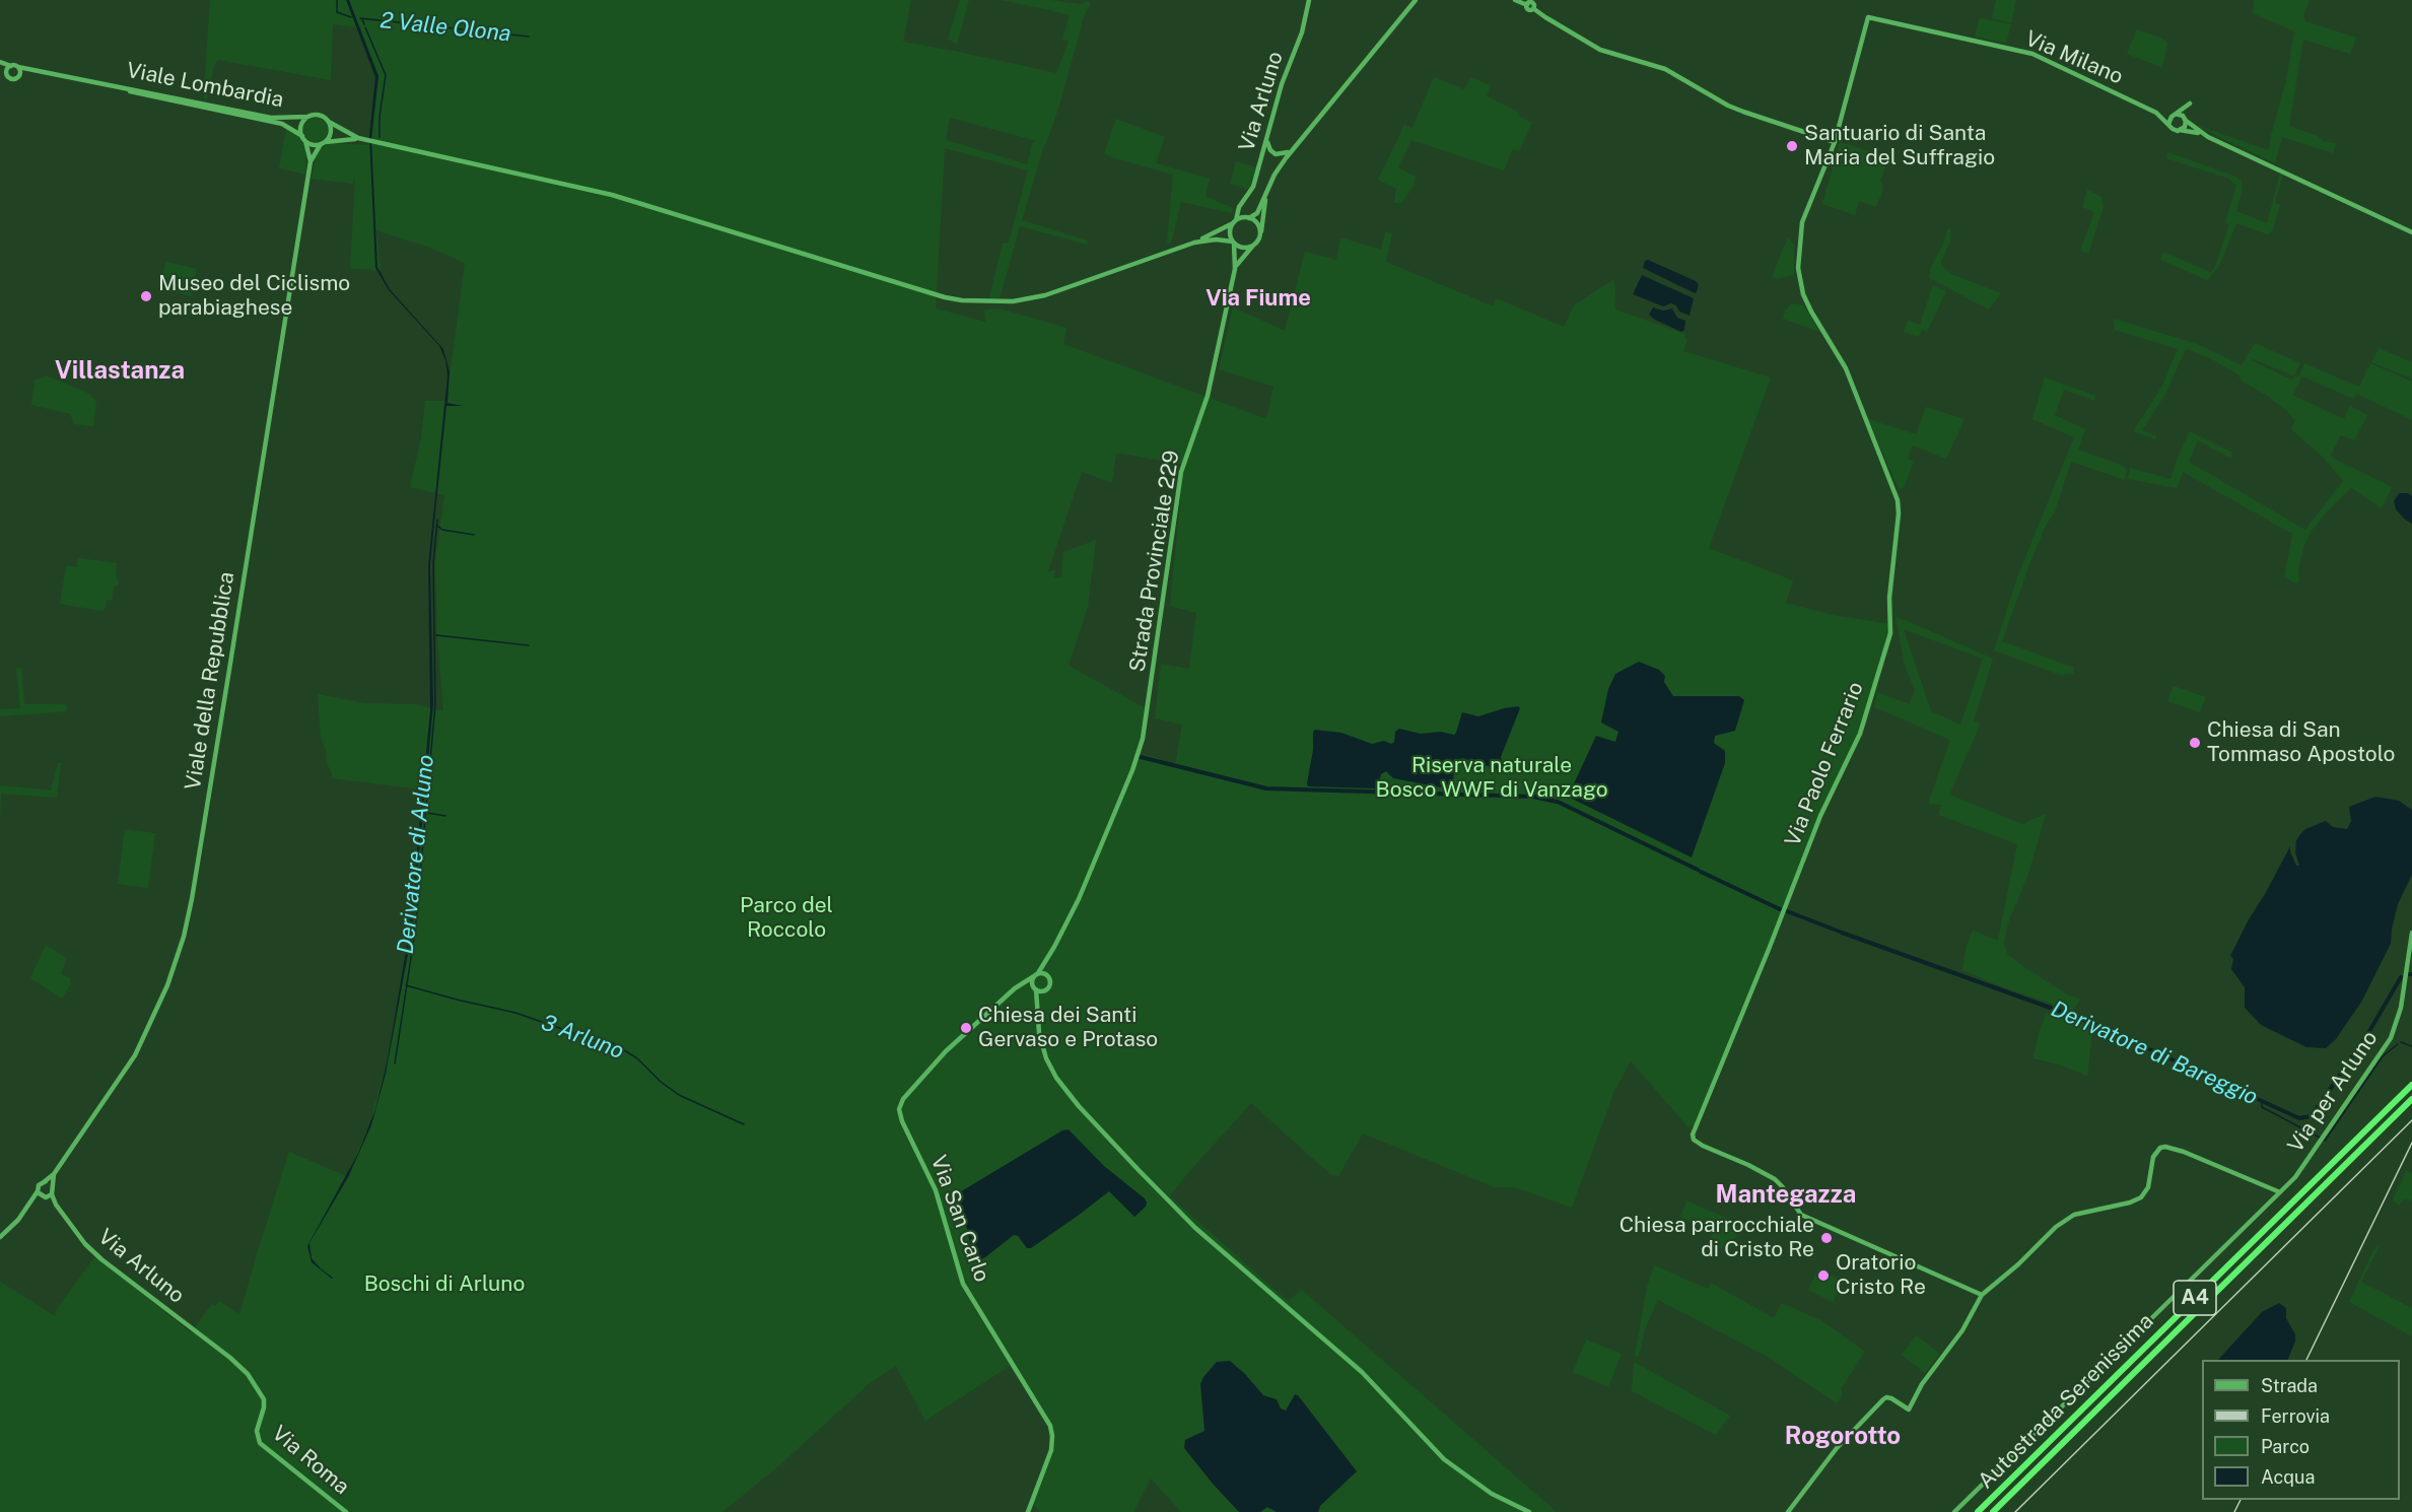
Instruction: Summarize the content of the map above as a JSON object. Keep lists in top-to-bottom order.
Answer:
{
  "streets": {
    "highway": ["A4", "Autostrada Serenissima"],
    "street": [
      "Via Milano",
      "Viale Lombardia",
      "Via Arluno",
      "Strada Provinciale 229",
      "Viale della Repubblica",
      "Via Paolo Ferrario",
      "Via per Arluno",
      "Via San Carlo",
      "Via Roma"
    ]
  },
  "crossings": [
    ["Via Milano", "Via Paolo Ferrario"],
    ["Via Arluno", "Via Roma"],
    ["Strada Provinciale 229", "Via San Carlo"]
  ],
  "districts": [
    "Via Fiume",
    "Villastanza",
    "Mantegazza",
    "Rogorotto"
  ],
  "water": [
    "2 Valle Olona",
    "Derivatore di Arluno",
    "3 Arluno",
    "Derivatore di Bareggio"
  ],
  "parks": ["Riserva naturale Bosco WWF di Vanzago", "Parco del Roccolo", "Boschi di Arluno"],
  "places": [
    "Santuario di Santa Maria del Suffragio",
    "Museo del Ciclismo parabiaghese",
    "Chiesa di San Tommaso Apostolo",
    "Chiesa dei Santi Gervaso e Protaso",
    "Chiesa parrocchiale di Cristo Re",
    "Oratorio Cristo Re"
  ],
  "legend": [
    "Strada",
    "Ferrovia",
    "Parco",
    "Acqua"
  ]
}
